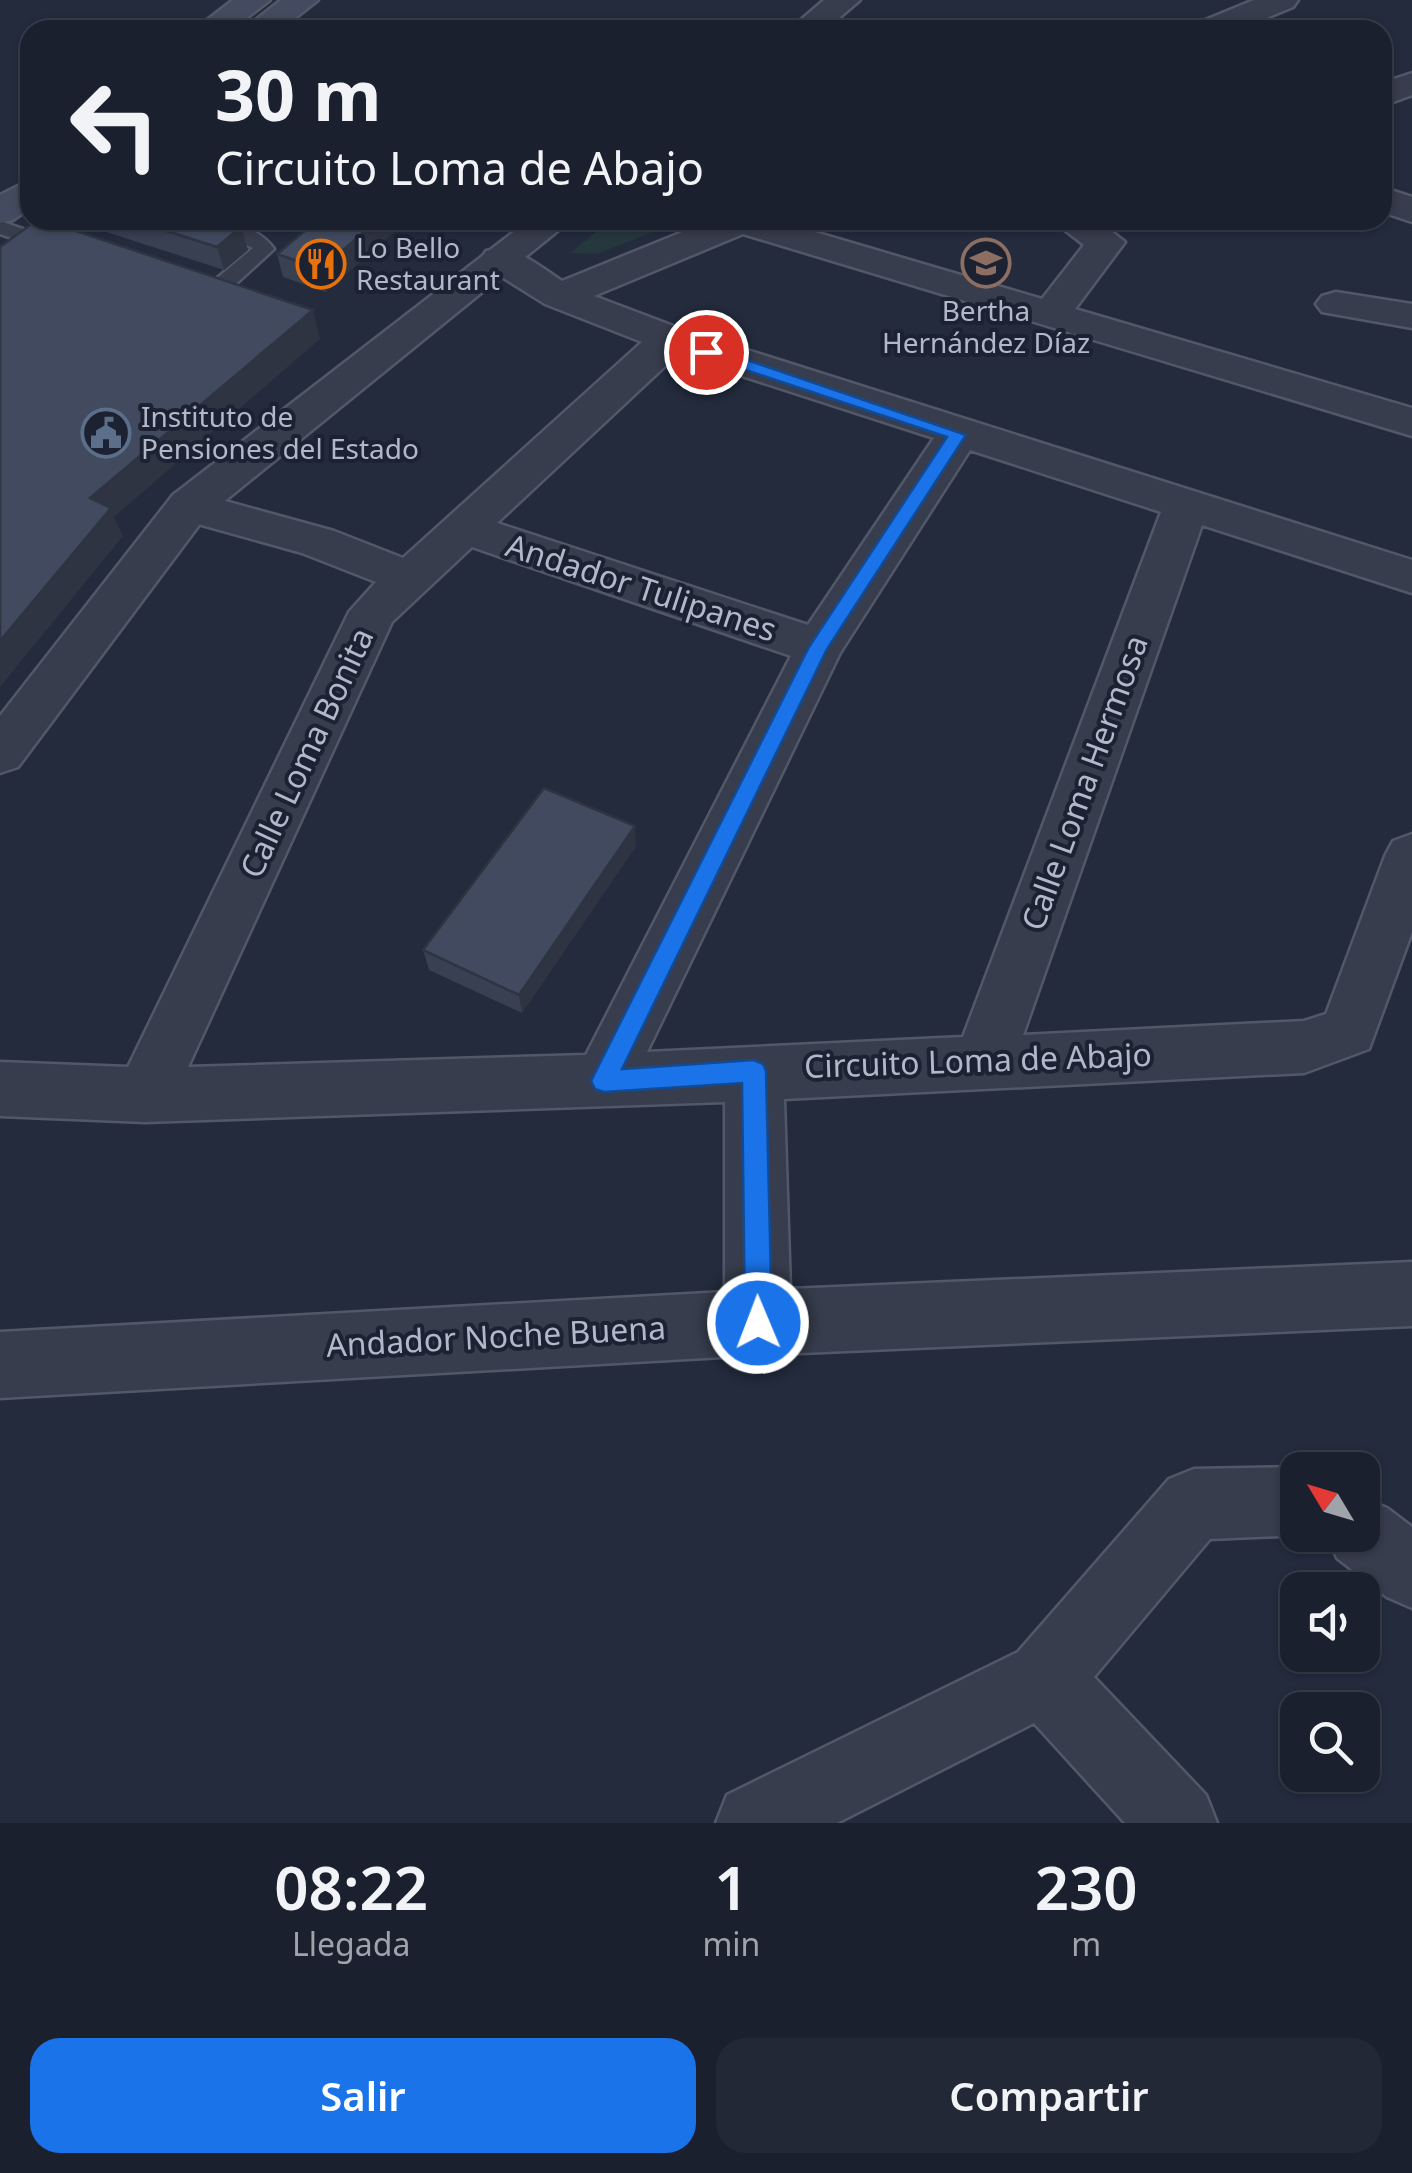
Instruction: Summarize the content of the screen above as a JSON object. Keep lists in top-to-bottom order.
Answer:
{
  "streets": {
    "street": [
      "Andador Tulipanes",
      "Calle Loma Bonita",
      "Calle Loma Hermosa",
      "Circuito Loma de Abajo",
      "Andador Noche Buena"
    ]
  },
  "crossings": [
    ["Andador Tulipanes", "Calle Loma Bonita"],
    ["Calle Loma Bonita", "Circuito Loma de Abajo"],
    ["Calle Loma Hermosa", "Circuito Loma de Abajo"]
  ],
  "places": {
    "school or university": ["Bertha Hernández Díaz"],
    "restaurant": ["Lo Bello Restaurant"],
    "public building": ["Instituto de Pensiones del Estado"]
  },
  "north": "top left",
  "page": {
    "turn": ["30 m", "Circuito Loma de Abajo"],
    "eta": [
      "08:22",
      "Llegada",
      "1",
      "min",
      "230",
      "m"
    ],
    "buttons": ["Salir", "Compartir"]
  }
}
